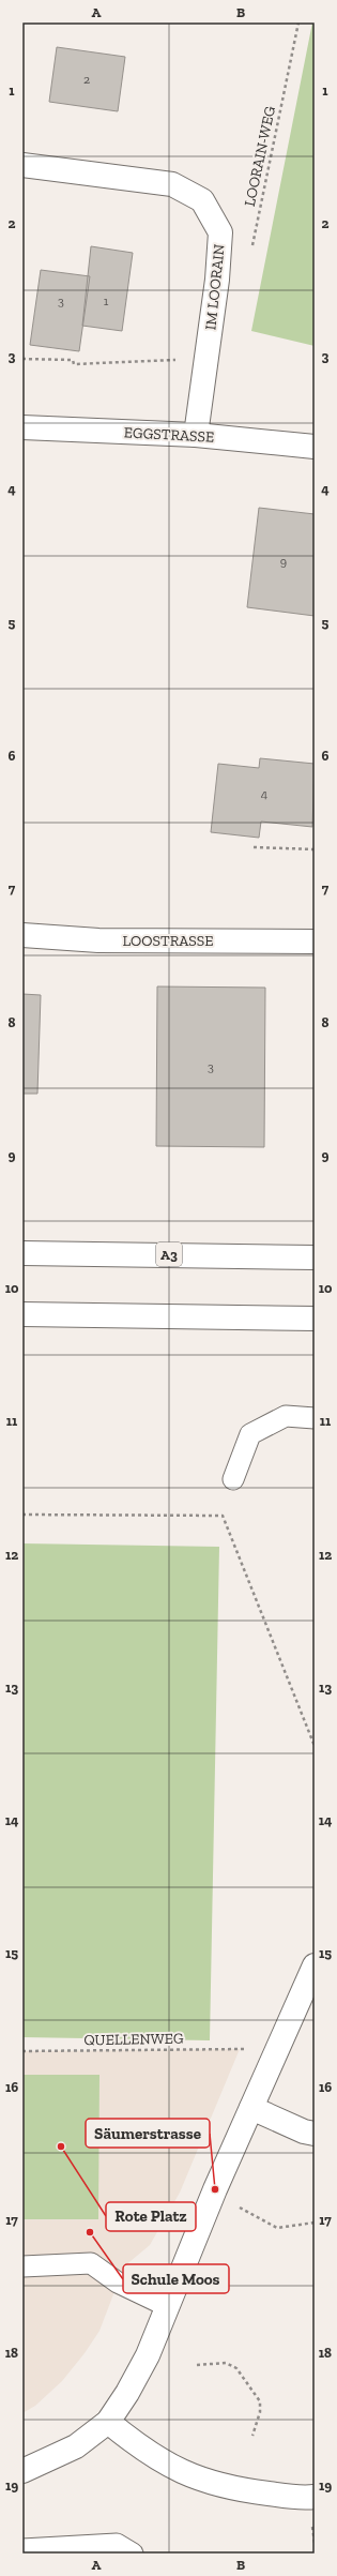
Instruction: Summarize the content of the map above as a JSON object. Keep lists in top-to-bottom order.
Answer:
{
  "streets": {
    "main road": [
      "IM LOORAIN",
      "EGGSTRASSE",
      "LOOSTRASSE",
      "A3"
    ],
    "path": ["LOORAIN-WEG", "QUELLENWEG"]
  },
  "crossings": [
    ["LOORAIN-WEG", "IM LOORAIN"],
    ["IM LOORAIN", "EGGSTRASSE"]
  ],
  "places": ["Rote Platz", "Säumerstrasse", "Schule Moos"],
  "house_numbers": [
    "2",
    "3",
    "1",
    "9",
    "4",
    "3"
  ],
  "grid": {
    "columns": ["A", "B"],
    "rows": [
      "1",
      "2",
      "3",
      "4",
      "5",
      "6",
      "7",
      "8",
      "9",
      "10",
      "11",
      "12",
      "13",
      "14",
      "15",
      "16",
      "17",
      "18",
      "19"
    ]
  }
}
